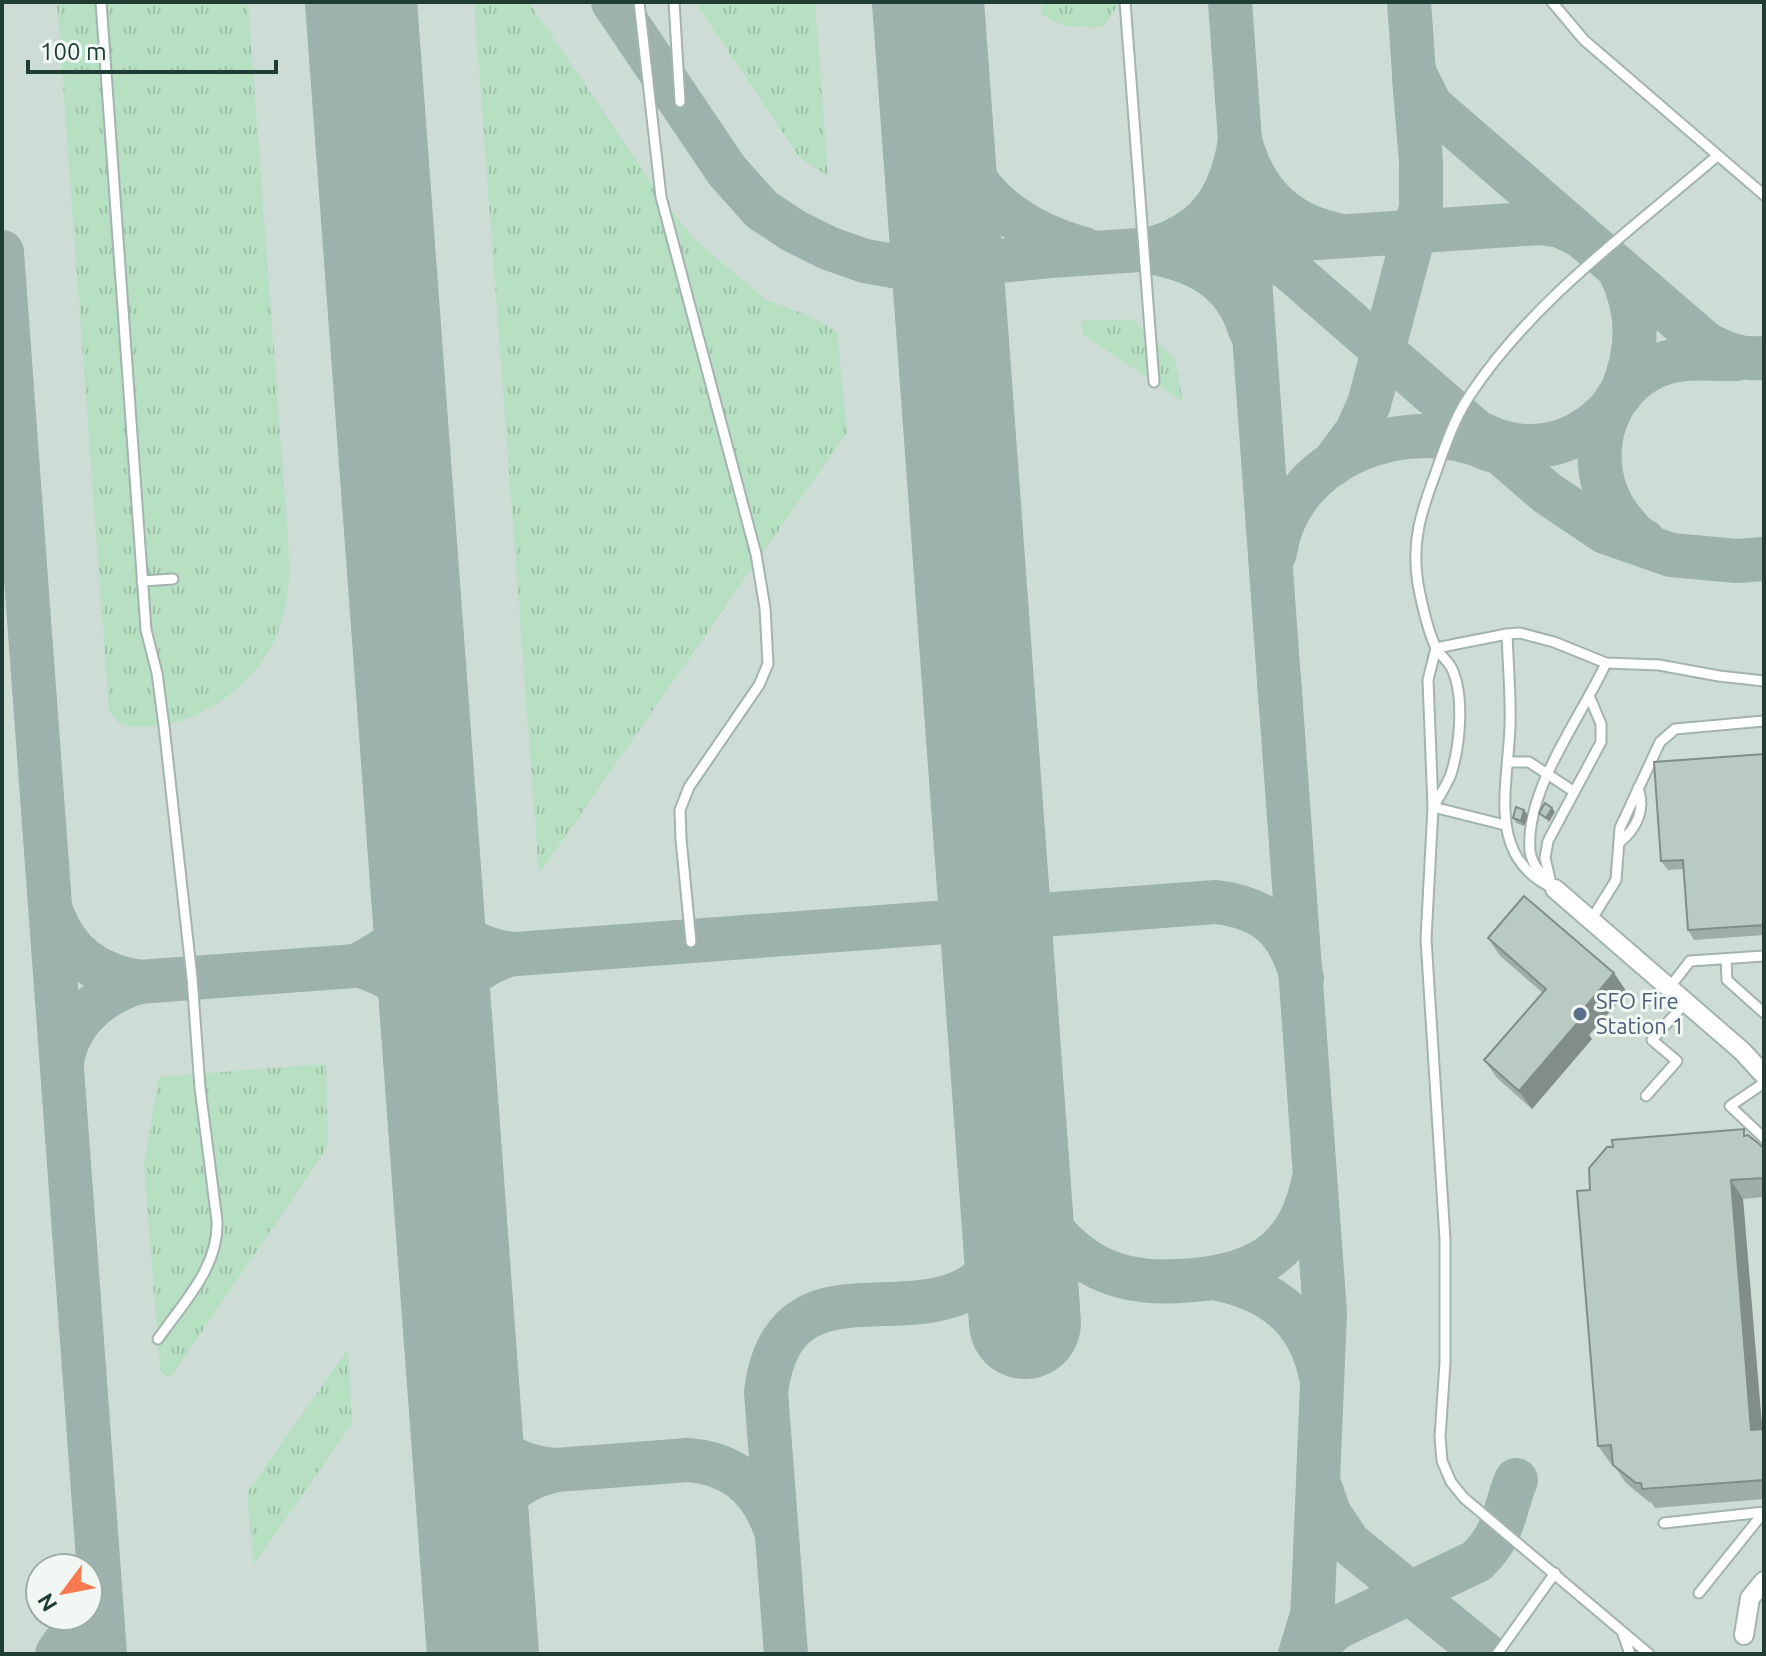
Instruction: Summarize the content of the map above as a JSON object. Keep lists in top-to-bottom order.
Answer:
{
  "places": ["SFO Fire Station 1"],
  "scale_bar": "100 m",
  "north": "bottom left"
}
